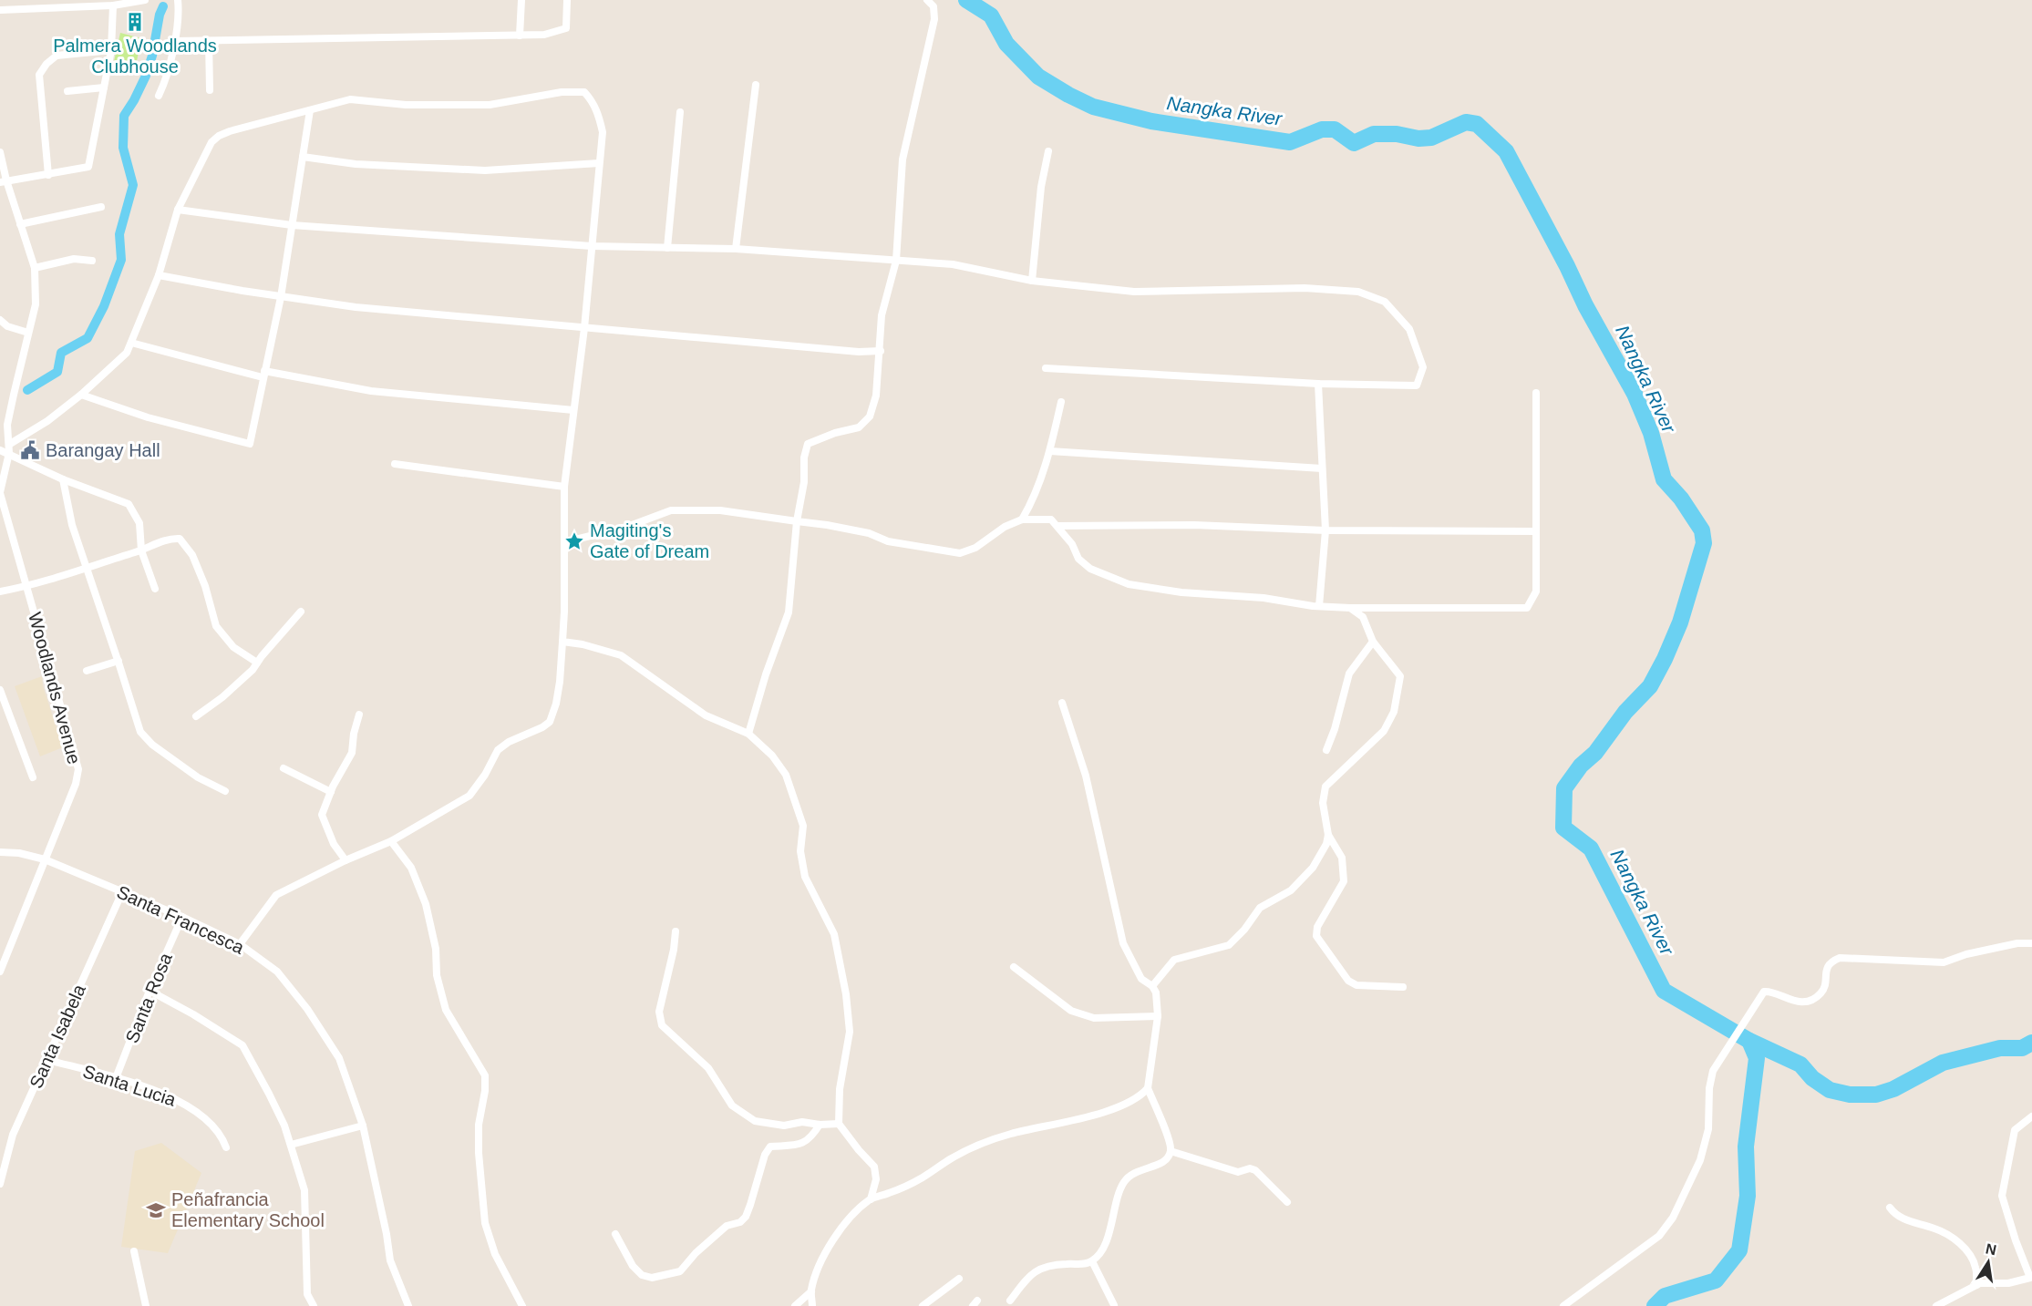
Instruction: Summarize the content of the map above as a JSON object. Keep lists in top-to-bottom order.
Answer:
{
  "streets": {
    "street": [
      "Woodlands Avenue",
      "Santa Francesca",
      "Santa Rosa",
      "Santa Isabela",
      "Santa Lucia"
    ]
  },
  "crossings": [
    ["Woodlands Avenue", "Santa Francesca"],
    ["Santa Francesca", "Santa Rosa"],
    ["Santa Francesca", "Santa Isabela"],
    ["Santa Rosa", "Santa Lucia"],
    ["Santa Isabela", "Santa Lucia"]
  ],
  "water": ["Nangka River"],
  "places": {
    "building": ["Palmera Woodlands Clubhouse"],
    "public building": ["Barangay Hall"],
    "place": ["Magiting's Gate of Dream"],
    "school or university": ["Peñafrancia Elementary School"]
  },
  "north": "top"
}
